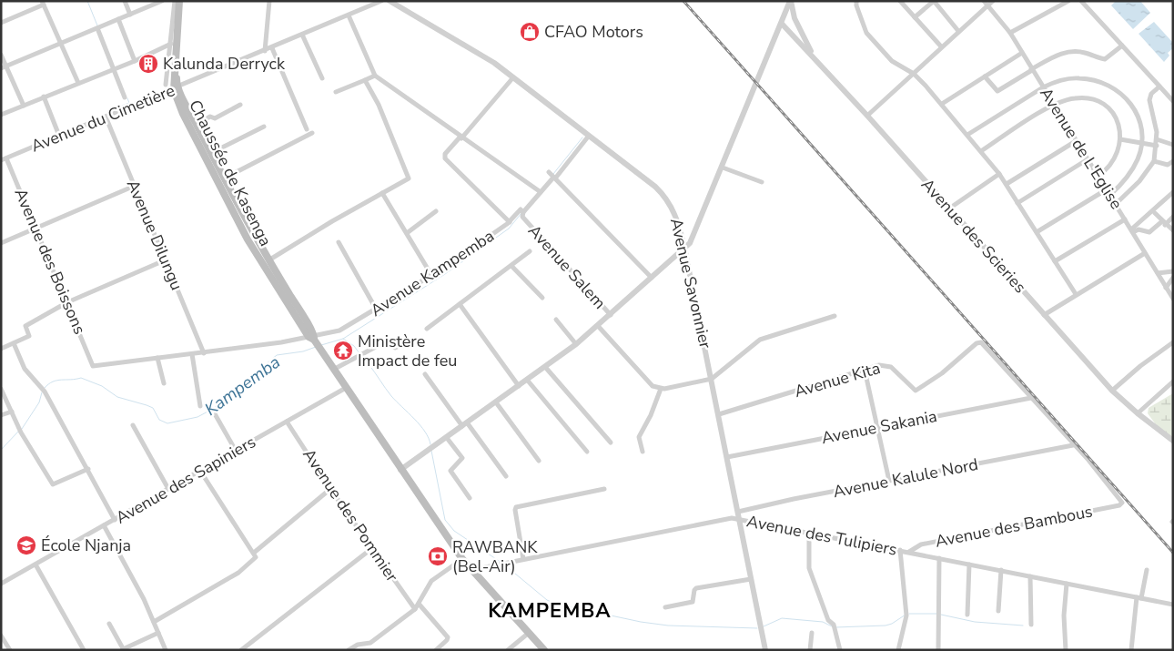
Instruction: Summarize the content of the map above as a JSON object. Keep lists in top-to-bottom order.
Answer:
{
  "streets": {
    "main road": ["Chaussée de Kasenga"],
    "street": [
      "Avenue du Cimetière",
      "Avenue de L'Eglise",
      "Avenue Dilungu",
      "Avenue des Scieries",
      "Avenue des Boissons",
      "Avenue Salem",
      "Avenue Kampemba",
      "Avenue Savonnier",
      "Avenue Kita",
      "Avenue Sakania",
      "Avenue Kalule Nord",
      "Avenue des Sapiniers",
      "Avenue des Pommier",
      "Avenue des Bambous",
      "Avenue des Tulipiers"
    ]
  },
  "crossings": [
    ["Avenue du Cimetière", "Chaussée de Kasenga"],
    ["Avenue du Cimetière", "Avenue Dilungu"],
    ["Avenue du Cimetière", "Avenue des Boissons"],
    ["Chaussée de Kasenga", "Avenue Kampemba"],
    ["Chaussée de Kasenga", "Avenue des Sapiniers"],
    ["Chaussée de Kasenga", "Avenue des Tulipiers"],
    ["Avenue Dilungu", "Avenue Kampemba"],
    ["Avenue des Boissons", "Avenue Kampemba"],
    ["Avenue Salem", "Avenue Kampemba"],
    ["Avenue Kampemba", "Avenue Savonnier"],
    ["Avenue Savonnier", "Avenue Kita"],
    ["Avenue Savonnier", "Avenue Sakania"],
    ["Avenue Savonnier", "Avenue Kalule Nord"],
    ["Avenue Savonnier", "Avenue des Tulipiers"],
    ["Avenue Kita", "Avenue Sakania"],
    ["Avenue Kalule Nord", "Avenue des Bambous"],
    ["Avenue des Sapiniers", "Avenue des Pommier"],
    ["Avenue des Bambous", "Avenue des Tulipiers"]
  ],
  "districts": ["KAMPEMBA"],
  "water": ["Kampemba"],
  "places": {
    "shop": ["CFAO Motors"],
    "building": ["Kalunda Derryck"],
    "temple": ["Ministère Impact de feu"],
    "school or university": ["École Njanja"],
    "bank": ["RAWBANK (Bel-Air)"]
  }
}
